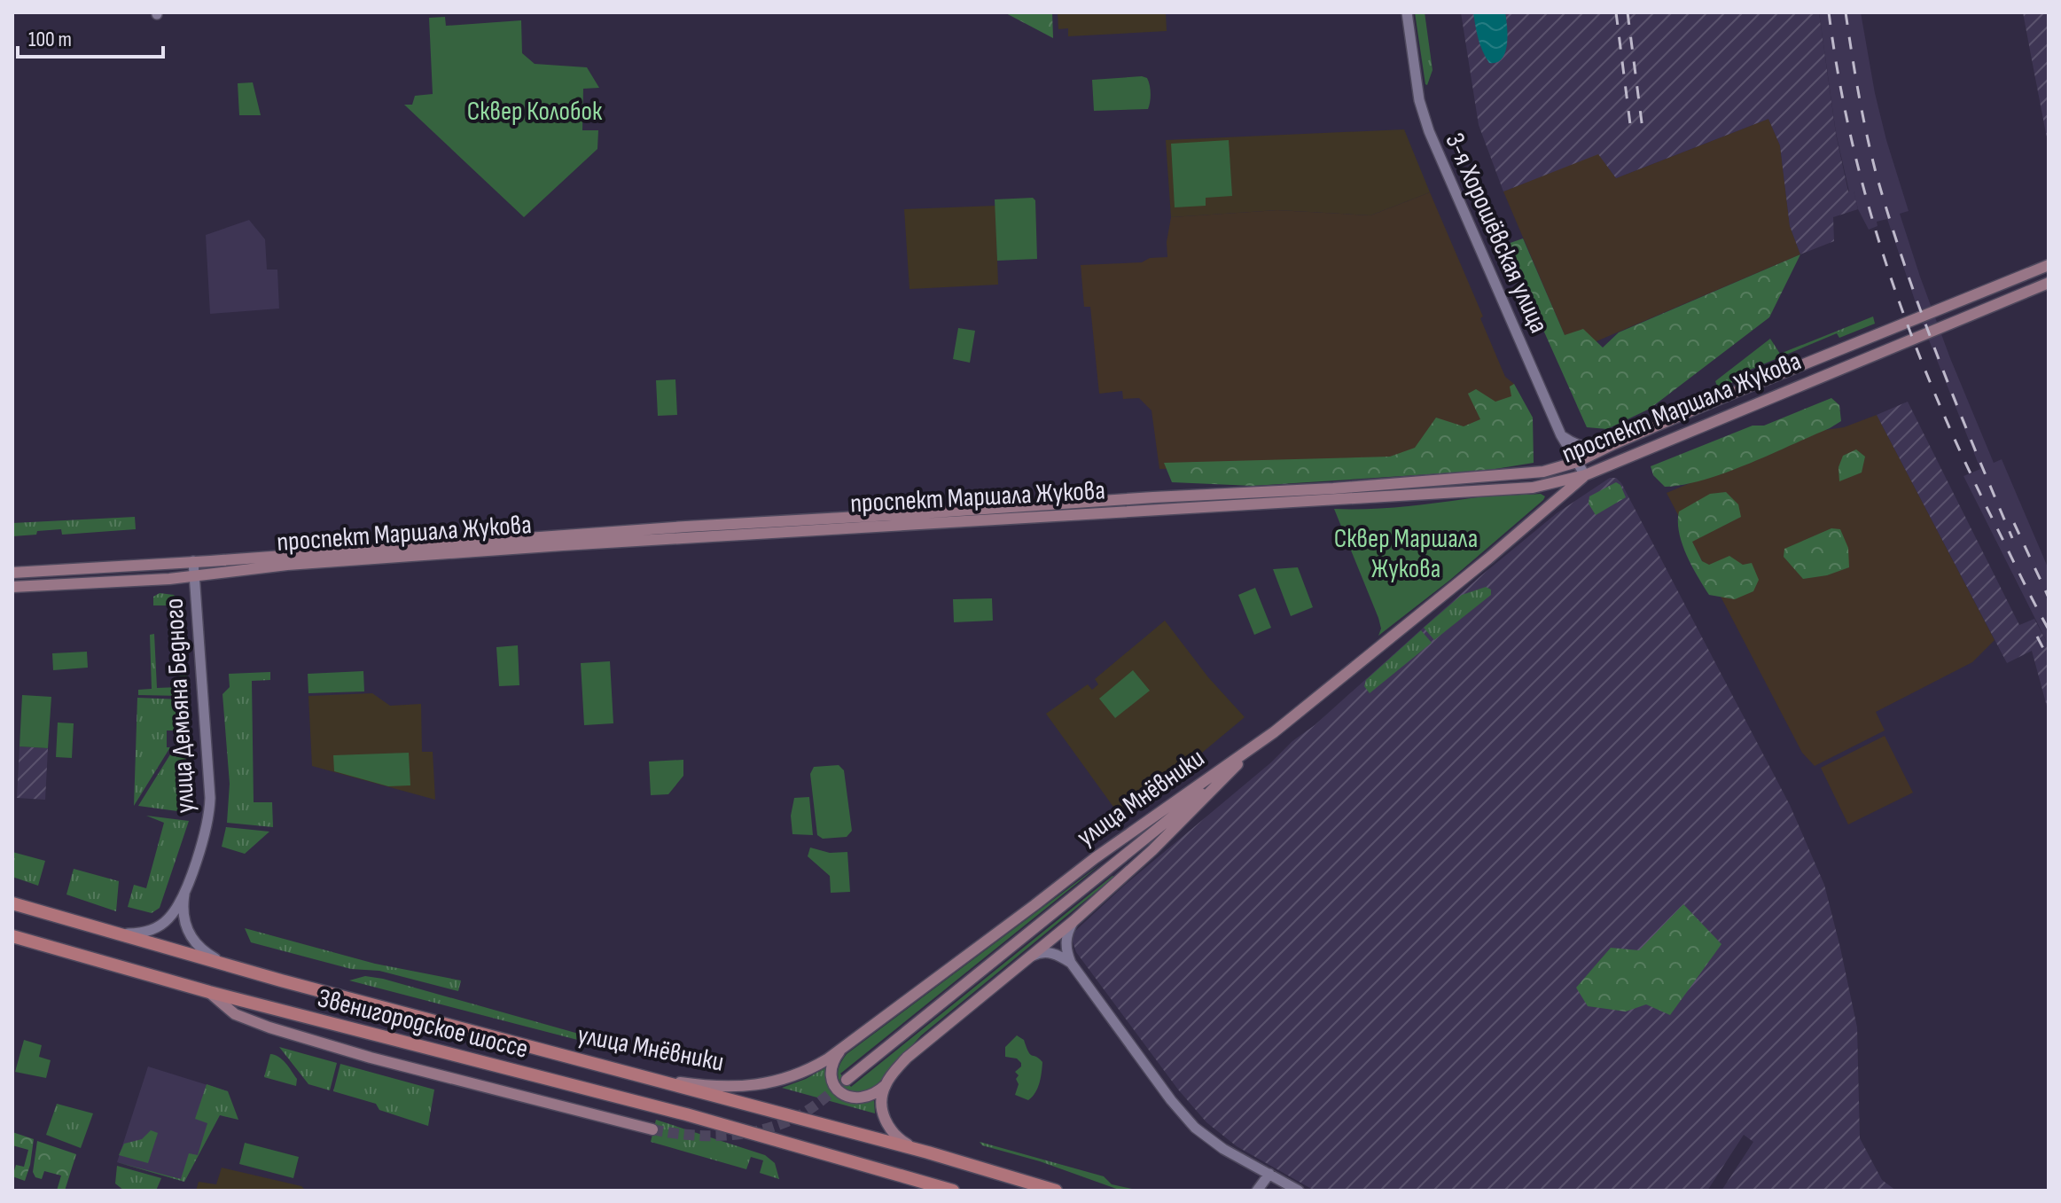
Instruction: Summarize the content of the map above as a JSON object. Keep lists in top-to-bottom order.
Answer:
{
  "streets": {
    "main road": ["проспект Маршала Жукова", "улица Мнёвники", "Звенигородское шоссе"],
    "street": ["3-я Хорошёвская улица", "улица Демьяна Бедного"]
  },
  "crossings": [
    ["3-я Хорошёвская улица", "проспект Маршала Жукова"],
    ["3-я Хорошёвская улица", "улица Мнёвники"],
    ["проспект Маршала Жукова", "улица Демьяна Бедного"],
    ["проспект Маршала Жукова", "улица Мнёвники"],
    ["улица Демьяна Бедного", "улица Мнёвники"]
  ],
  "parks": ["Сквер Колобок", "Сквер Маршала Жукова"],
  "scale_bar": "100 m"
}
